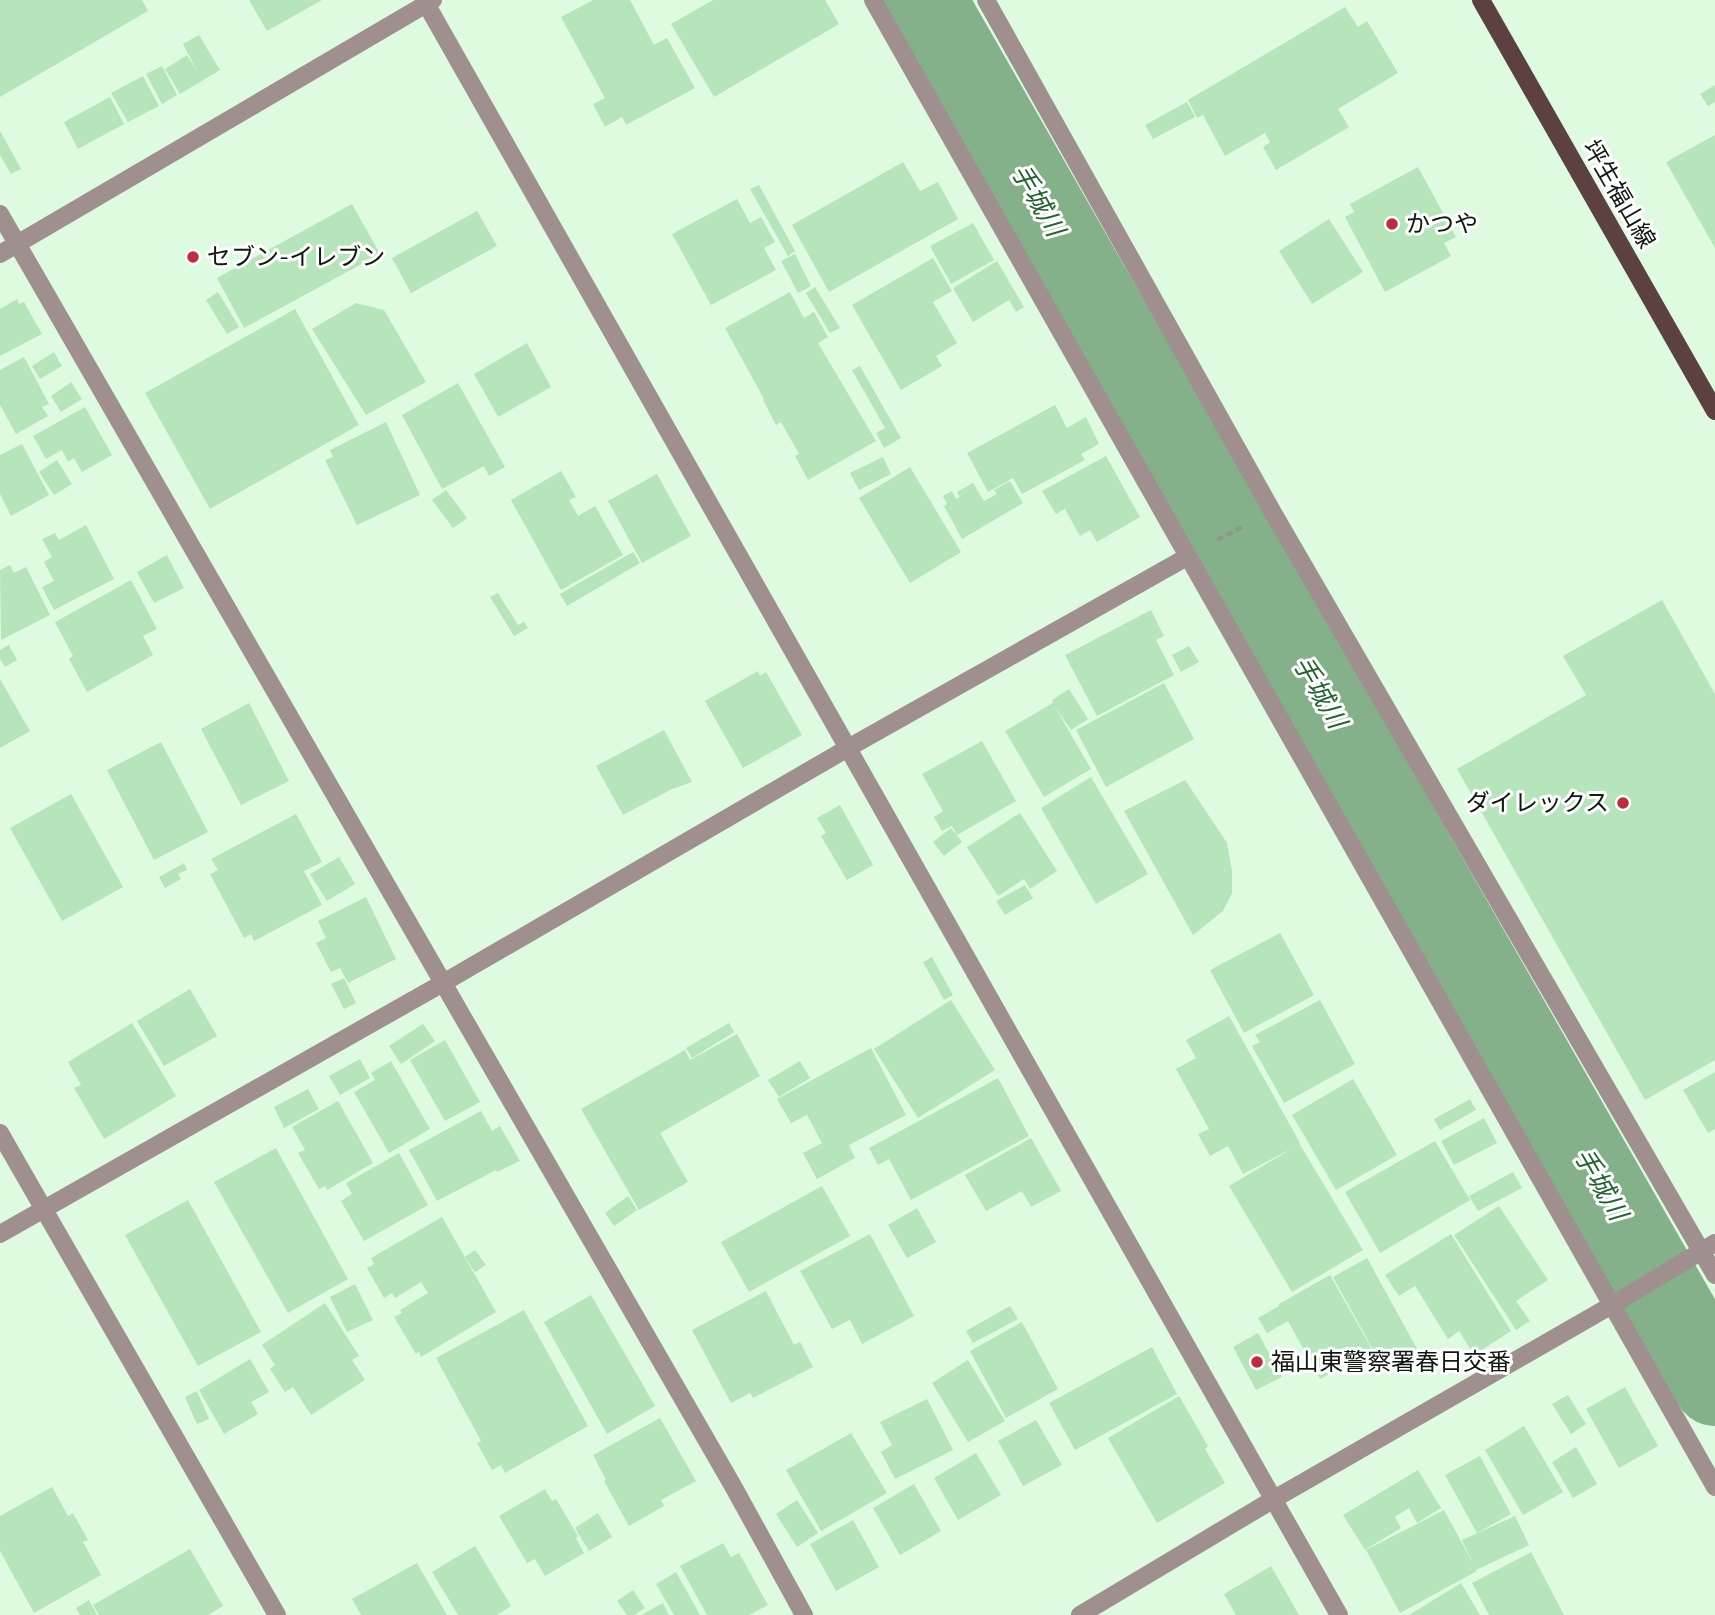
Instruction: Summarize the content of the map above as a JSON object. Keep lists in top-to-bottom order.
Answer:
{
  "streets": {
    "main road": ["坪生福山線"]
  },
  "water": ["手城川"],
  "places": [
    "かつや",
    "セブン-イレブン",
    "ダイレックス",
    "福山東警察署春日交番"
  ]
}
